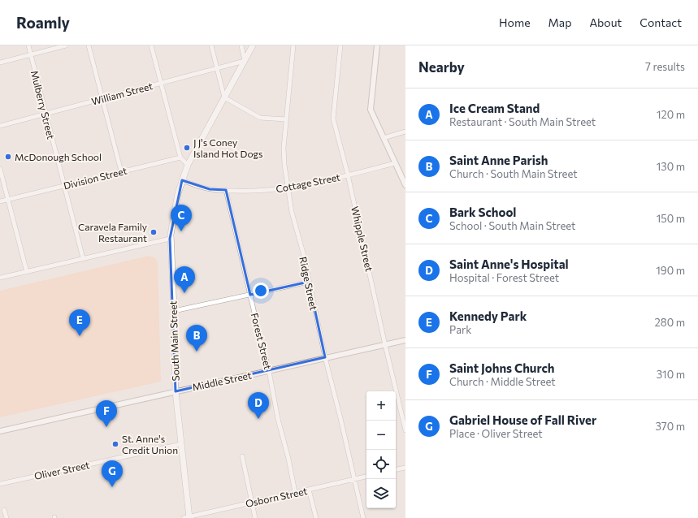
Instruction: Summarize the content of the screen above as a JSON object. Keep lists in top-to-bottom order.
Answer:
{
  "streets": {
    "main road": ["South Main Street"],
    "street": [
      "William Street",
      "Mulberry Street",
      "Division Street",
      "Cottage Street",
      "Whipple Street",
      "Ridge Street",
      "Forest Street",
      "Middle Street",
      "Oliver Street",
      "Osborn Street"
    ]
  },
  "crossings": [
    ["William Street", "Mulberry Street"],
    ["William Street", "South Main Street"],
    ["Mulberry Street", "Division Street"],
    ["Cottage Street", "Whipple Street"],
    ["Cottage Street", "Ridge Street"],
    ["Cottage Street", "South Main Street"],
    ["Cottage Street", "Forest Street"],
    ["Whipple Street", "Middle Street"],
    ["Ridge Street", "Middle Street"],
    ["Ridge Street", "Osborn Street"],
    ["South Main Street", "Middle Street"],
    ["South Main Street", "Oliver Street"],
    ["South Main Street", "Osborn Street"],
    ["Forest Street", "Middle Street"],
    ["Forest Street", "Osborn Street"]
  ],
  "places": [
    "J J's Coney Island Hot Dogs",
    "McDonough School",
    "Caravela Family Restaurant",
    "St. Anne's Credit Union"
  ],
  "page": {
    "header": "Roamly",
    "nav": [
      "Home",
      "Map",
      "About",
      "Contact"
    ],
    "heading": ["Nearby", "7 results"],
    "list": [
      {
        "mark": "A",
        "name": "Ice Cream Stand",
        "note": "Restaurant · South Main Street",
        "value": "120 m"
      },
      {
        "mark": "B",
        "name": "Saint Anne Parish",
        "note": "Church · South Main Street",
        "value": "130 m"
      },
      {
        "mark": "C",
        "name": "Bark School",
        "note": "School · South Main Street",
        "value": "150 m"
      },
      {
        "mark": "D",
        "name": "Saint Anne's Hospital",
        "note": "Hospital · Forest Street",
        "value": "190 m"
      },
      {
        "mark": "E",
        "name": "Kennedy Park",
        "note": "Park",
        "value": "280 m"
      },
      {
        "mark": "F",
        "name": "Saint Johns Church",
        "note": "Church · Middle Street",
        "value": "310 m"
      },
      {
        "mark": "G",
        "name": "Gabriel House of Fall River",
        "note": "Place · Oliver Street",
        "value": "370 m"
      }
    ],
    "pins": [
      "C",
      "A",
      "E",
      "B",
      "D",
      "F",
      "G"
    ],
    "map_buttons": ["+", "−"]
  }
}
